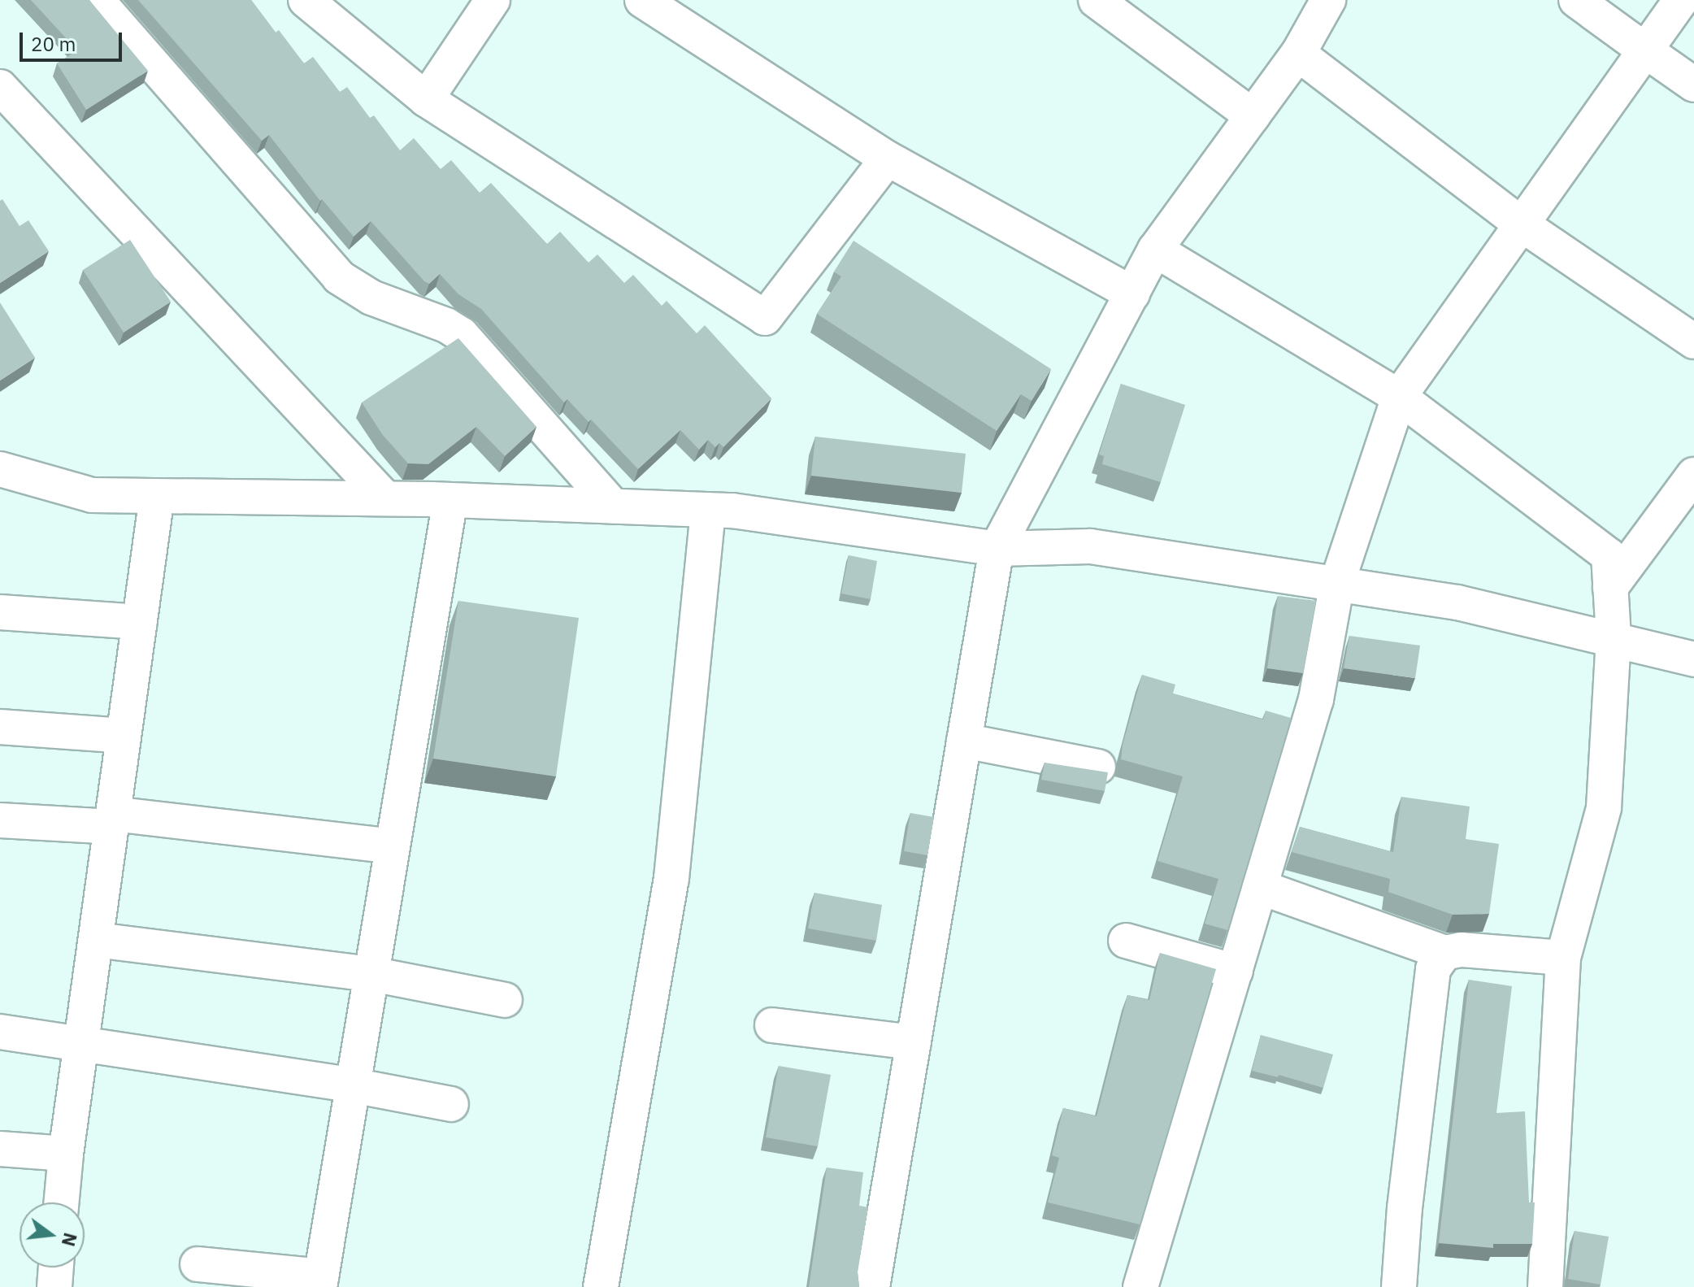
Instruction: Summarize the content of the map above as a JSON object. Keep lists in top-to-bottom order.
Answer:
{
  "scale_bar": "20 m",
  "north": "right"
}
